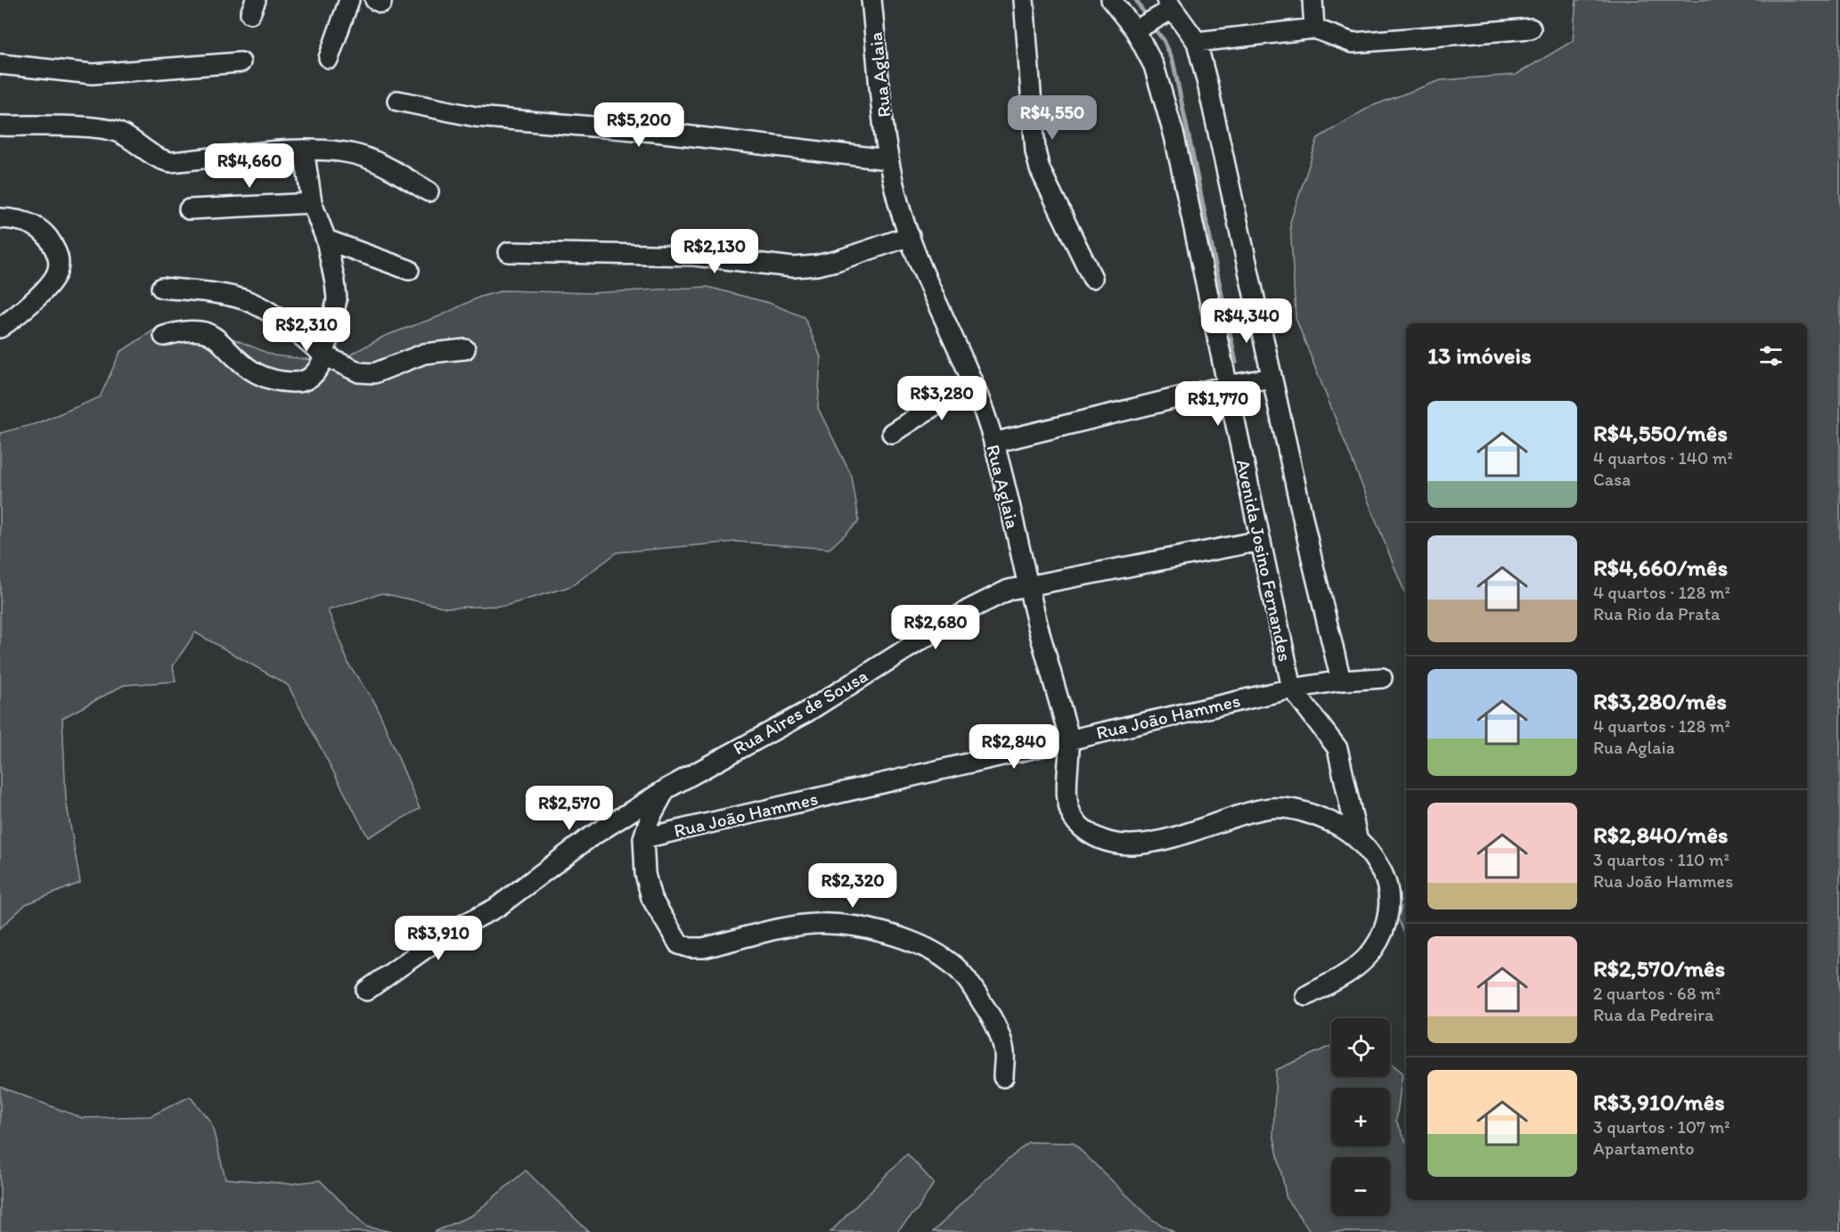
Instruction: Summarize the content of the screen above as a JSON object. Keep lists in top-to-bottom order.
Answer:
{
  "streets": {
    "street": [
      "Rua Aglaia",
      "Avenida Josino Fernandes",
      "Rua Aires de Sousa",
      "Rua João Hammes"
    ]
  },
  "crossings": [
    ["Rua Aglaia", "Avenida Josino Fernandes"],
    ["Rua Aglaia", "Rua Aires de Sousa"],
    ["Rua Aglaia", "Rua João Hammes"],
    ["Avenida Josino Fernandes", "Rua Aires de Sousa"],
    ["Avenida Josino Fernandes", "Rua João Hammes"]
  ],
  "page": {
    "price": [
      "R$4,550",
      "R$5,200",
      "R$4,660",
      "R$2,130",
      "R$4,340",
      "R$2,310",
      "R$3,280",
      "R$1,770",
      "R$2,680",
      "R$2,840",
      "R$2,570",
      "R$2,320",
      "R$3,910"
    ],
    "heading": "13 imóveis",
    "list": [
      {
        "name": "R$4,550/mês",
        "note": "4 quartos · 140 m² · Casa"
      },
      {
        "name": "R$4,660/mês",
        "note": "4 quartos · 128 m² · Rua Rio da Prata"
      },
      {
        "name": "R$3,280/mês",
        "note": "4 quartos · 128 m² · Rua Aglaia"
      },
      {
        "name": "R$2,840/mês",
        "note": "3 quartos · 110 m² · Rua João Hammes"
      },
      {
        "name": "R$2,570/mês",
        "note": "2 quartos · 68 m² · Rua da Pedreira"
      },
      {
        "name": "R$3,910/mês",
        "note": "3 quartos · 107 m² · Apartamento"
      }
    ],
    "map_buttons": ["+", "−"]
  }
}
